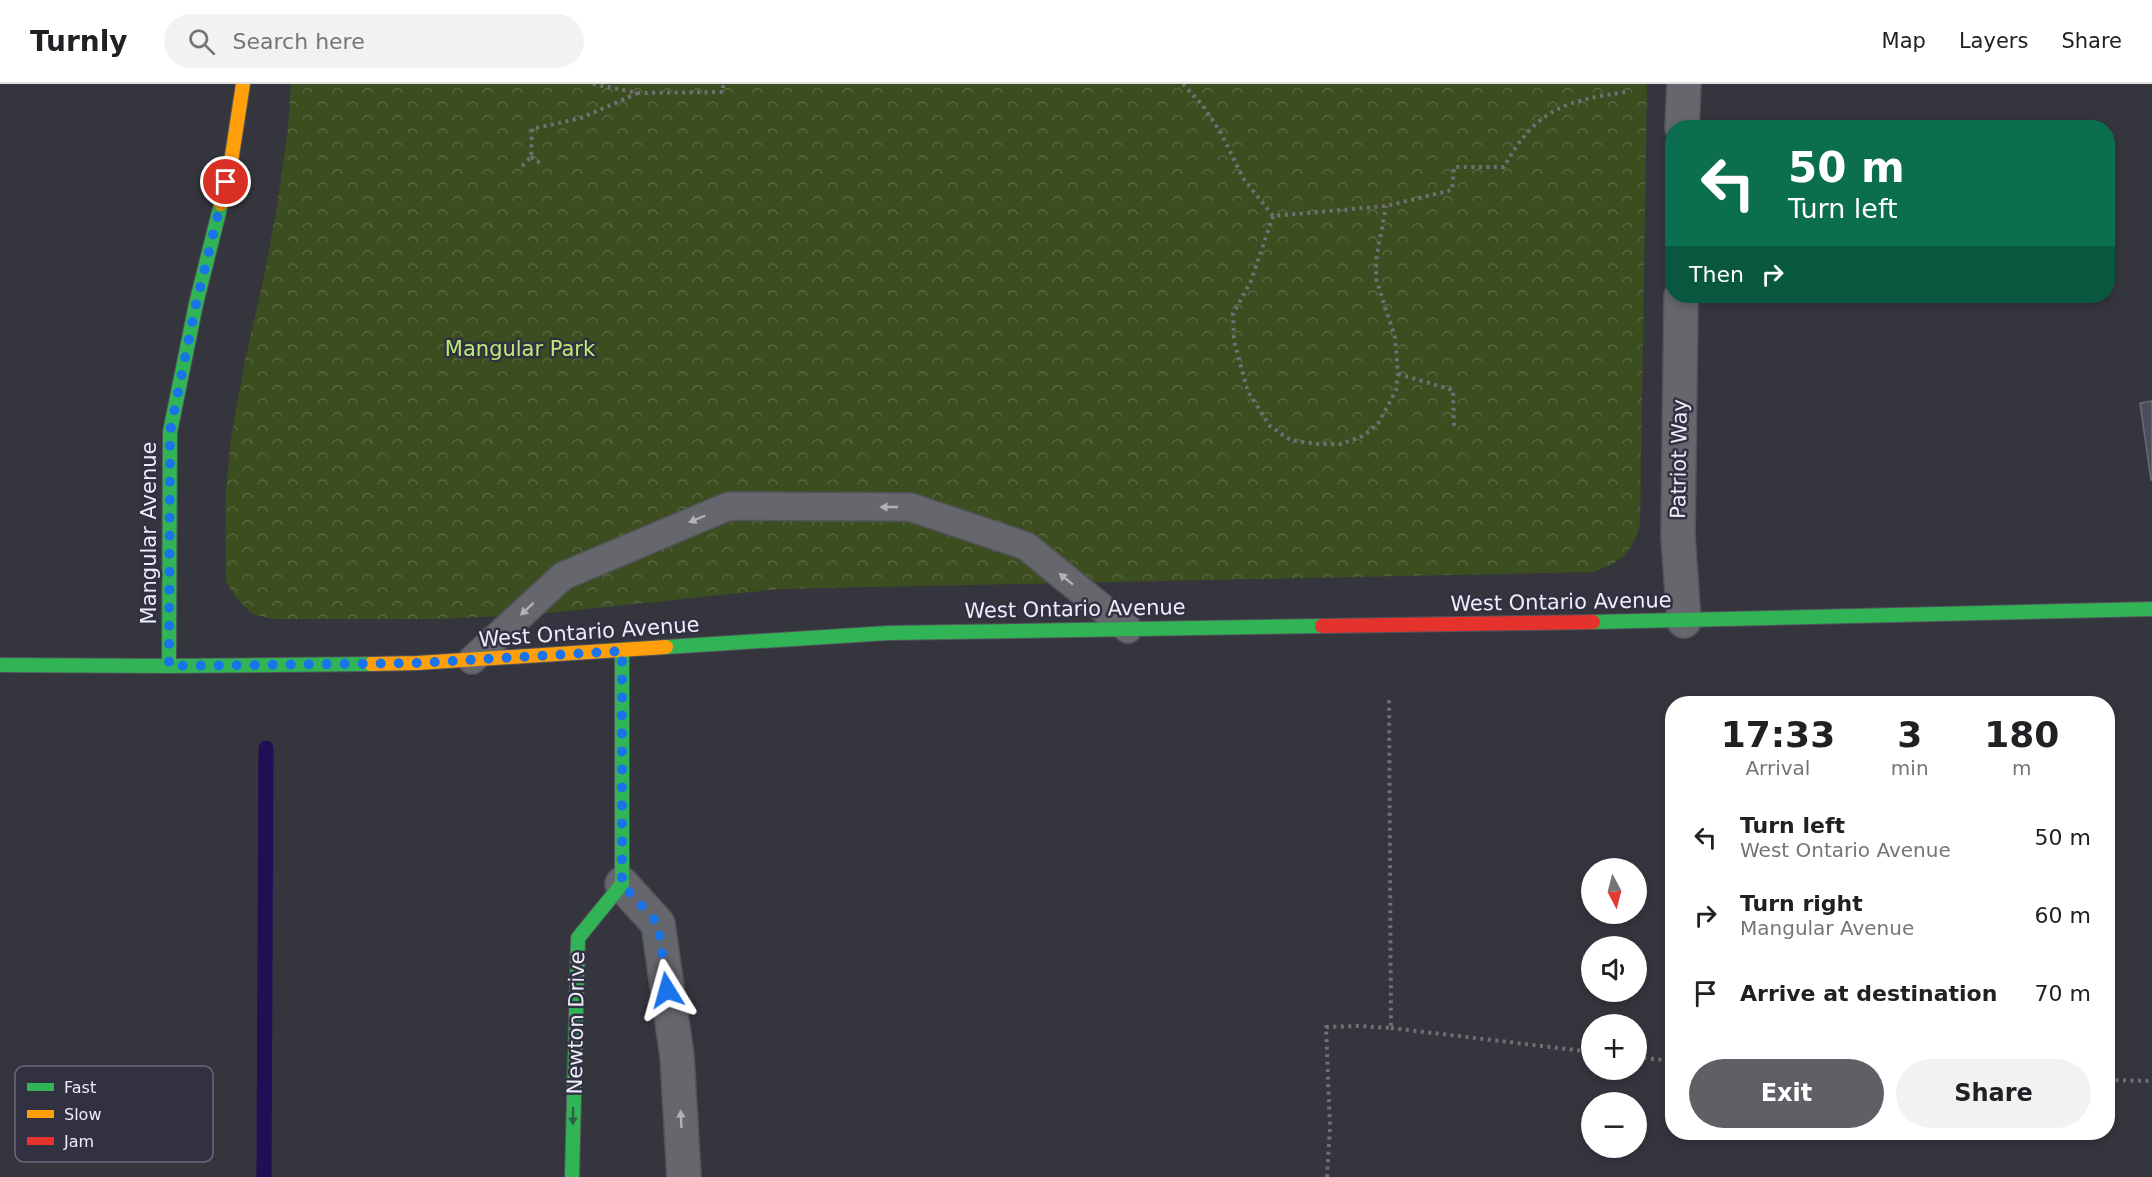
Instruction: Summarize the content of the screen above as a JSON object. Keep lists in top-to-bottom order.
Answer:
{
  "streets": {
    "main road": ["Mangular Avenue", "West Ontario Avenue", "Newton Drive"],
    "street": ["Patriot Way"]
  },
  "crossings": [
    ["Patriot Way", "West Ontario Avenue"],
    ["Mangular Avenue", "West Ontario Avenue"]
  ],
  "one_way": ["Newton Drive"],
  "parks": ["Mangular Park"],
  "legend": ["Fast", "Slow", "Jam"],
  "north": "bottom",
  "page": {
    "header": "Turnly",
    "search": "Search here",
    "nav": ["Map", "Layers", "Share"],
    "turn": ["50 m", "Turn left"],
    "then": "Then",
    "eta": [
      "17:33",
      "Arrival",
      "3",
      "min",
      "180",
      "m"
    ],
    "list": [
      {
        "name": "Turn left",
        "note": "West Ontario Avenue",
        "value": "50 m"
      },
      {
        "name": "Turn right",
        "note": "Mangular Avenue",
        "value": "60 m"
      },
      {
        "name": "Arrive at destination",
        "value": "70 m"
      }
    ],
    "map_buttons": ["+", "−"],
    "buttons": ["Exit", "Share"]
  }
}
